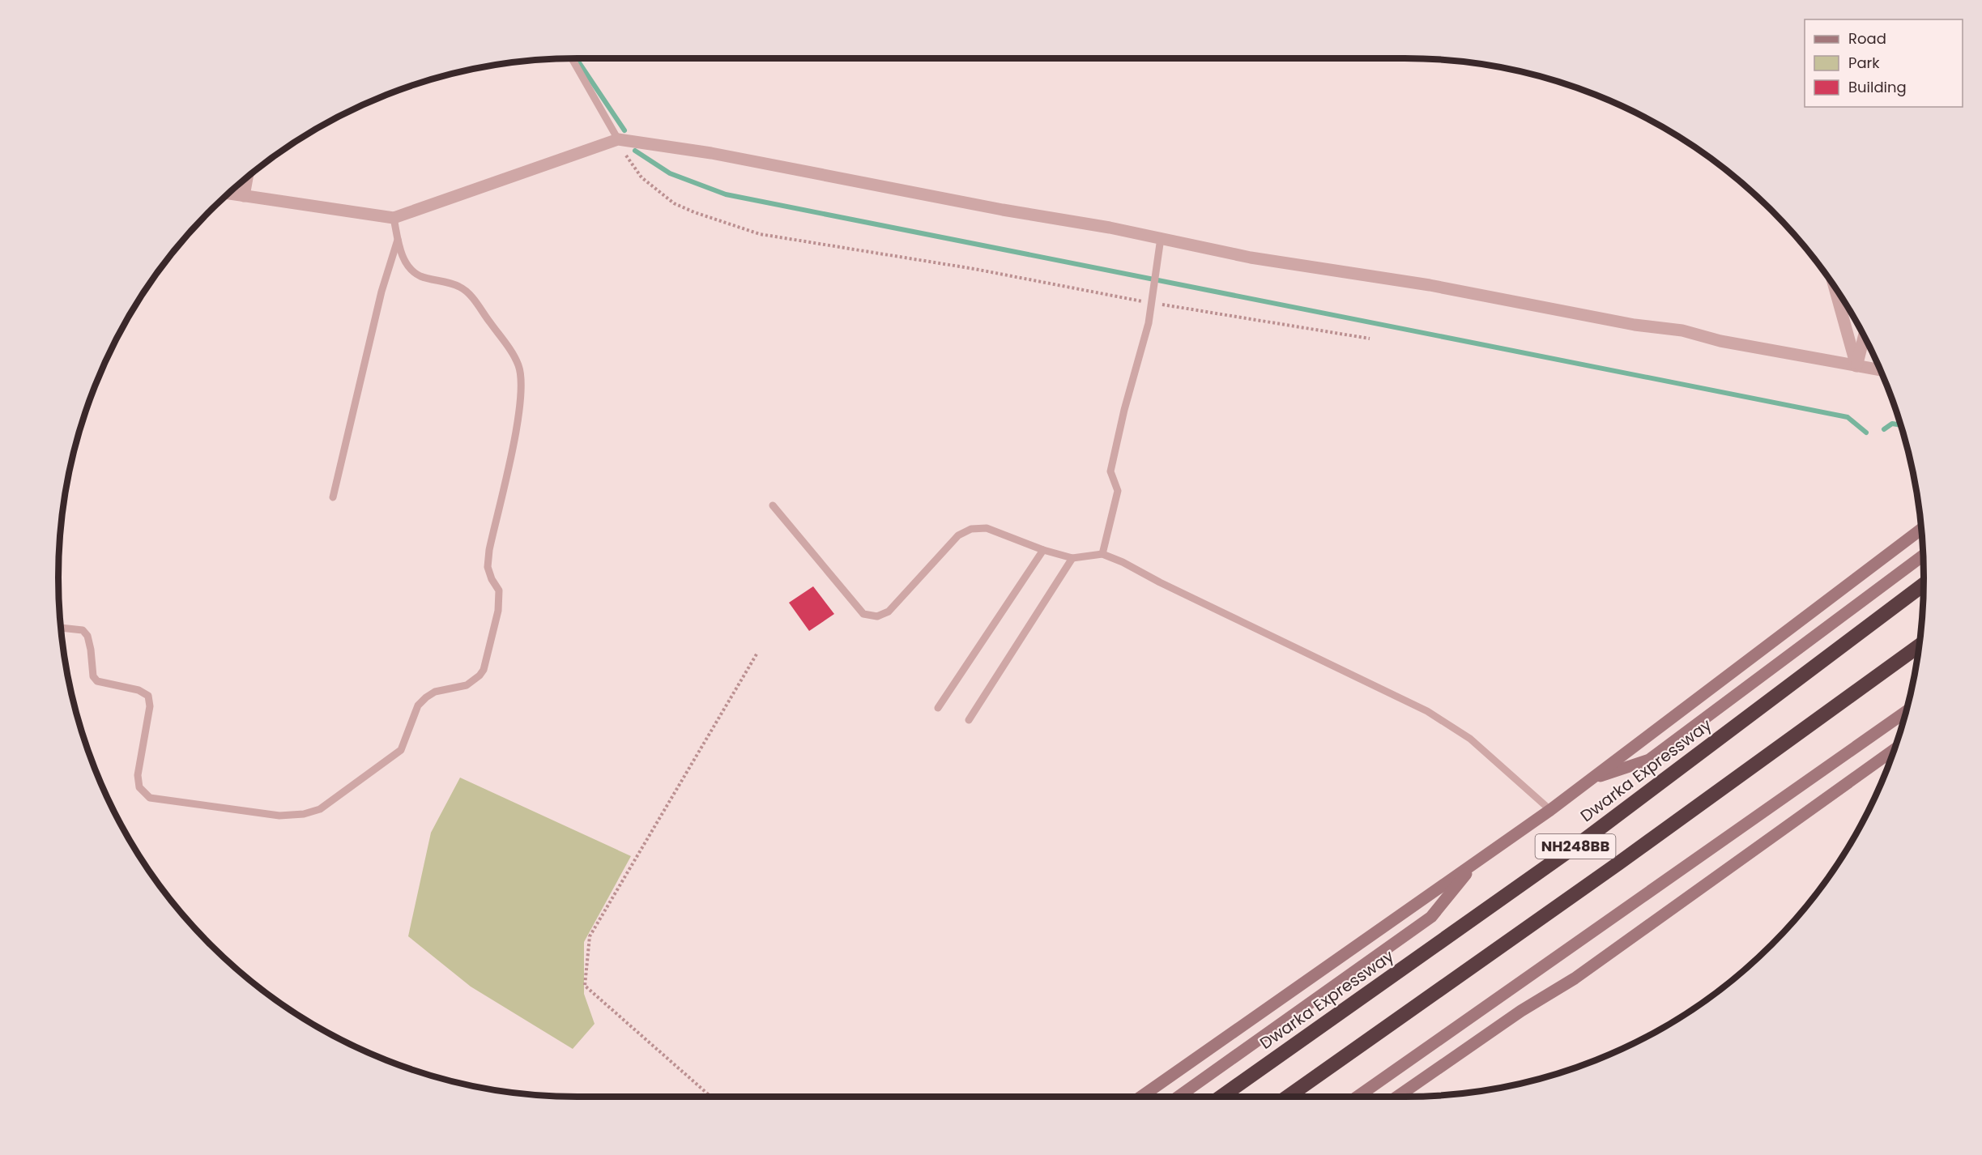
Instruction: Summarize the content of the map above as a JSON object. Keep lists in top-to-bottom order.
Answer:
{
  "streets": {
    "highway": ["Dwarka Expressway", "NH248BB"]
  },
  "legend": ["Road", "Park", "Building"]
}
